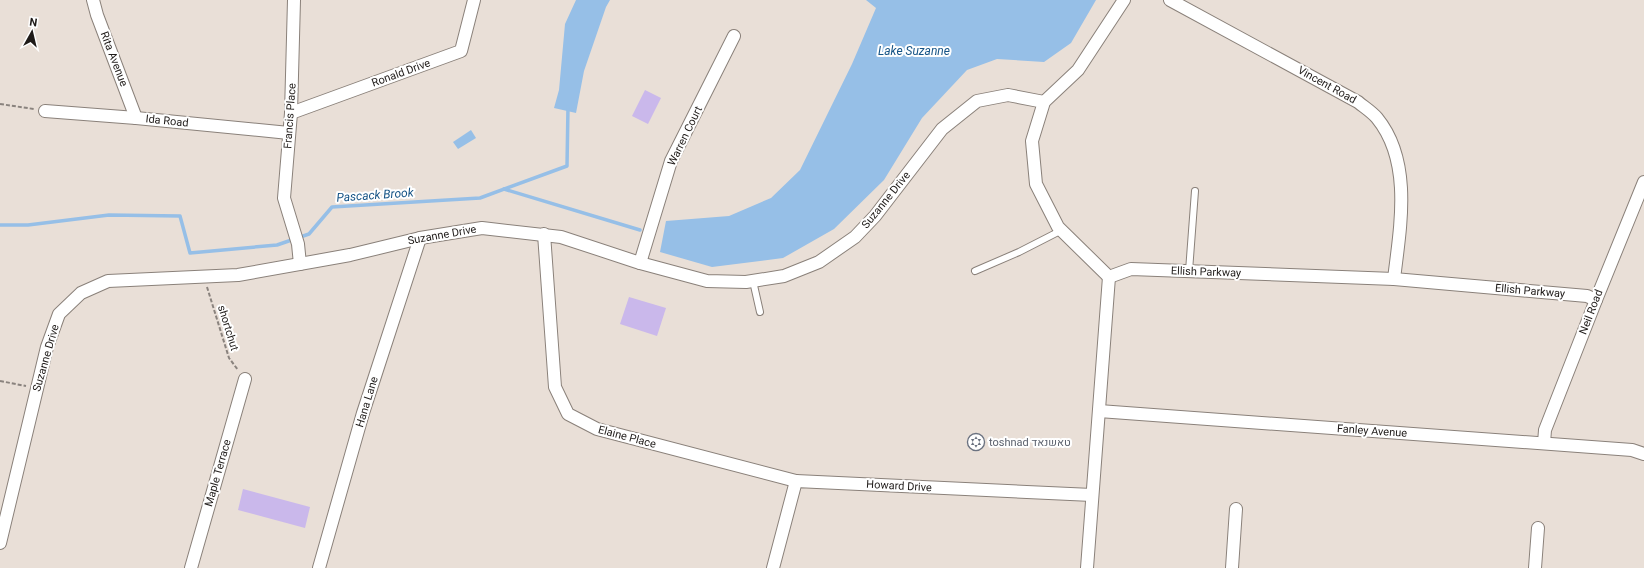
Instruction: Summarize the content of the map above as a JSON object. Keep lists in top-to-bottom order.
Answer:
{
  "streets": {
    "street": [
      "Rita Avenue",
      "Ronald Drive",
      "Vincent Road",
      "Francis Place",
      "Ida Road",
      "Warren Court",
      "Suzanne Drive",
      "Ellish Parkway",
      "Neil Road",
      "Hana Lane",
      "Fanley Avenue",
      "Elaine Place",
      "Maple Terrace",
      "Howard Drive"
    ],
    "path": ["shortchut"]
  },
  "crossings": [
    ["Rita Avenue", "Ida Road"],
    ["Ronald Drive", "Francis Place"],
    ["Vincent Road", "Ellish Parkway"],
    ["Francis Place", "Ida Road"],
    ["Francis Place", "Suzanne Drive"],
    ["Warren Court", "Suzanne Drive"],
    ["Suzanne Drive", "shortchut"],
    ["Suzanne Drive", "Hana Lane"],
    ["Suzanne Drive", "Elaine Place"],
    ["Ellish Parkway", "Neil Road"],
    ["Neil Road", "Fanley Avenue"],
    ["shortchut", "Maple Terrace"],
    ["Elaine Place", "Howard Drive"]
  ],
  "water": ["Lake Suzanne", "Pascack Brook"],
  "places": {
    "synagogue": ["toshnad טאשנאד"]
  },
  "north": "top"
}
